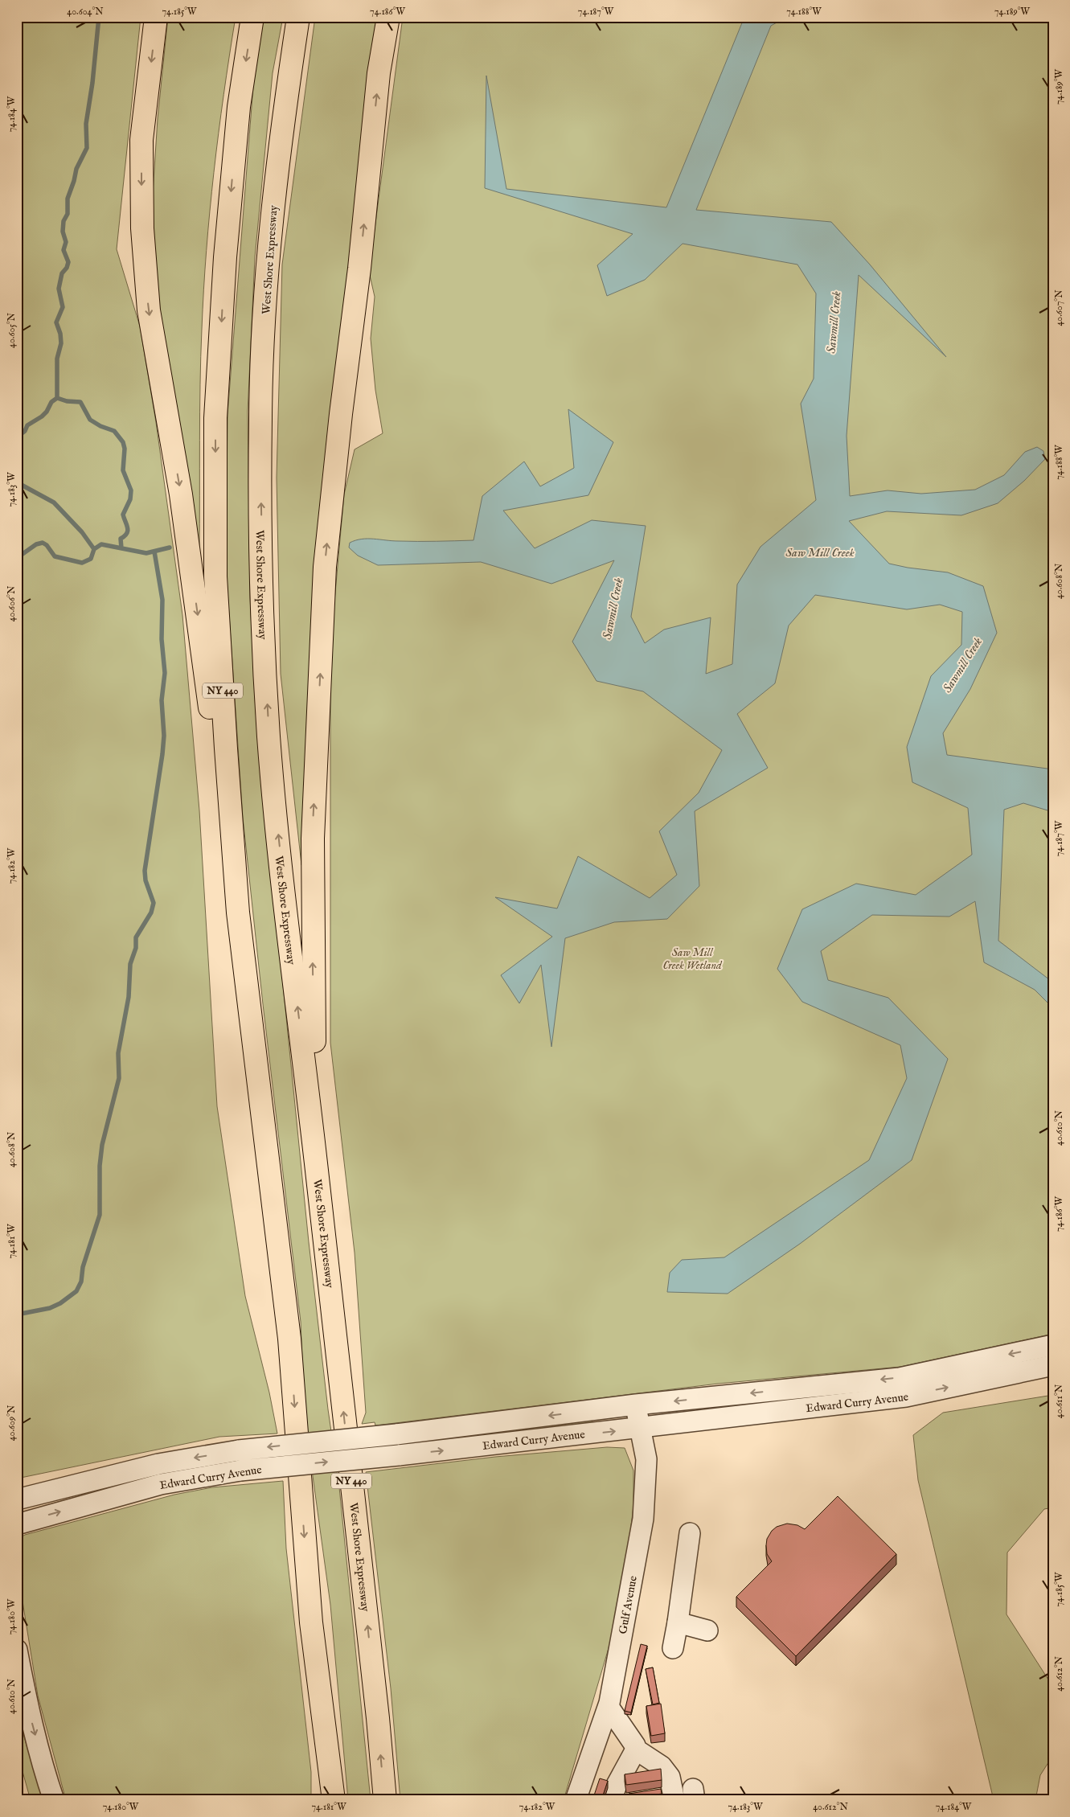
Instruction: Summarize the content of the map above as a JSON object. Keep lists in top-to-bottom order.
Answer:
{
  "streets": {
    "highway": ["West Shore Expressway", "NY 440"],
    "street": ["Edward Curry Avenue", "Gulf Avenue"]
  },
  "crossings": [
    ["Edward Curry Avenue", "Gulf Avenue"]
  ],
  "water": ["Sawmill Creek", "Saw Mill Creek"],
  "parks": ["Saw Mill Creek Wetland"],
  "coordinates": [
    "40.604°N",
    "74.185°W",
    "74.186°W",
    "74.187°W",
    "74.188°W",
    "74.189°W",
    "74.184°W",
    "40.607°N",
    "40.605°N",
    "74.183°W",
    "40.608°N",
    "40.606°N",
    "74.182°W",
    "40.610°N",
    "74.181°W",
    "40.611°N",
    "40.609°N",
    "74.180°W",
    "40.612°N"
  ]
}
